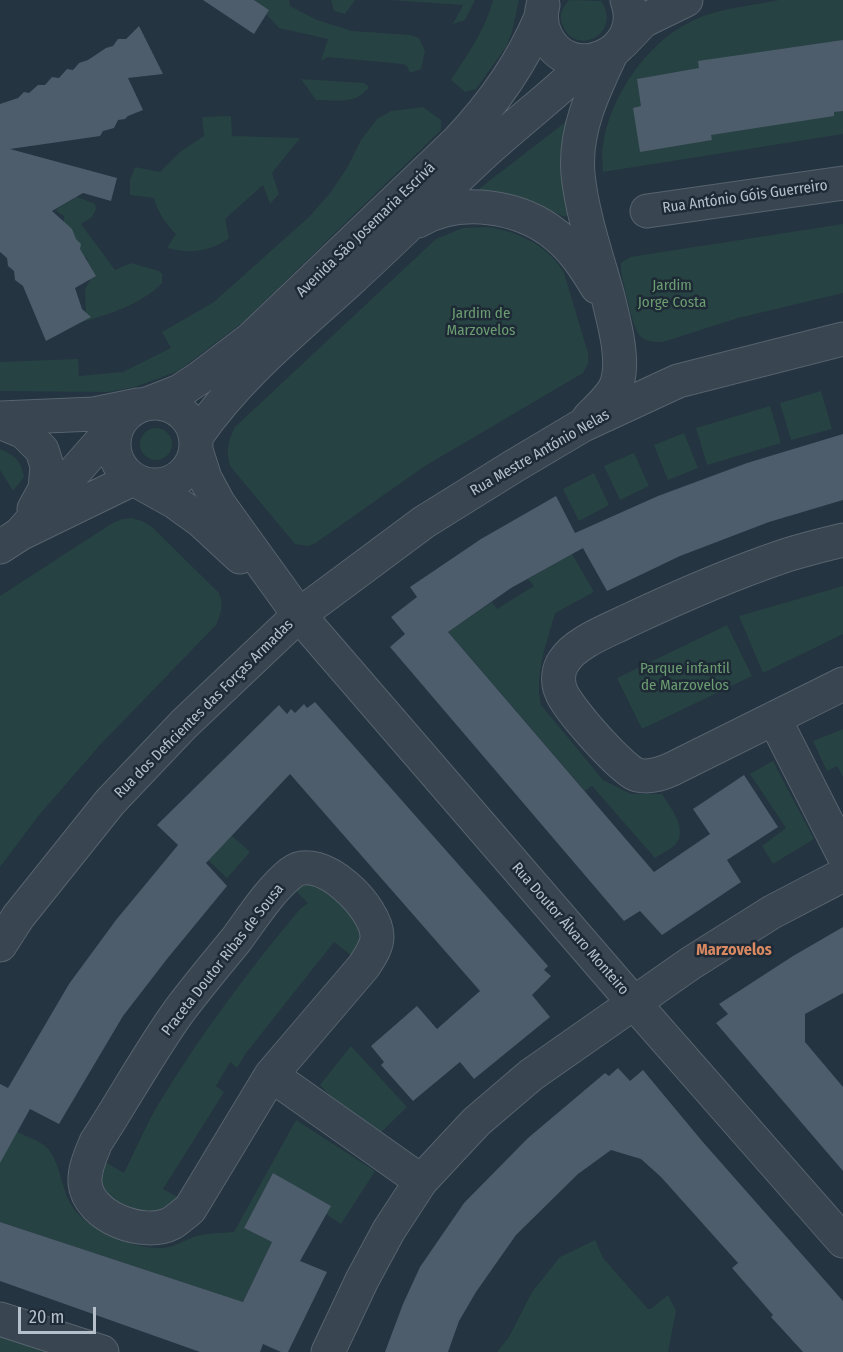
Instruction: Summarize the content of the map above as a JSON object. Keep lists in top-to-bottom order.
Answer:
{
  "streets": {
    "street": [
      "Rua António Góis Guerreiro",
      "Avenida São Josemaria Escrivá",
      "Rua Mestre António Nelas",
      "Rua dos Deficientes das Forças Armadas",
      "Rua Doutor Álvaro Monteiro",
      "Praceta Doutor Ribas de Sousa"
    ]
  },
  "crossings": [
    ["Avenida São Josemaria Escrivá", "Rua Doutor Álvaro Monteiro"],
    ["Rua Mestre António Nelas", "Rua dos Deficientes das Forças Armadas"],
    ["Rua Mestre António Nelas", "Rua Doutor Álvaro Monteiro"],
    ["Rua dos Deficientes das Forças Armadas", "Rua Doutor Álvaro Monteiro"]
  ],
  "districts": ["Marzovelos"],
  "parks": ["Jardim Jorge Costa", "Jardim de Marzovelos", "Parque infantil de Marzovelos"],
  "scale_bar": "20 m"
}
